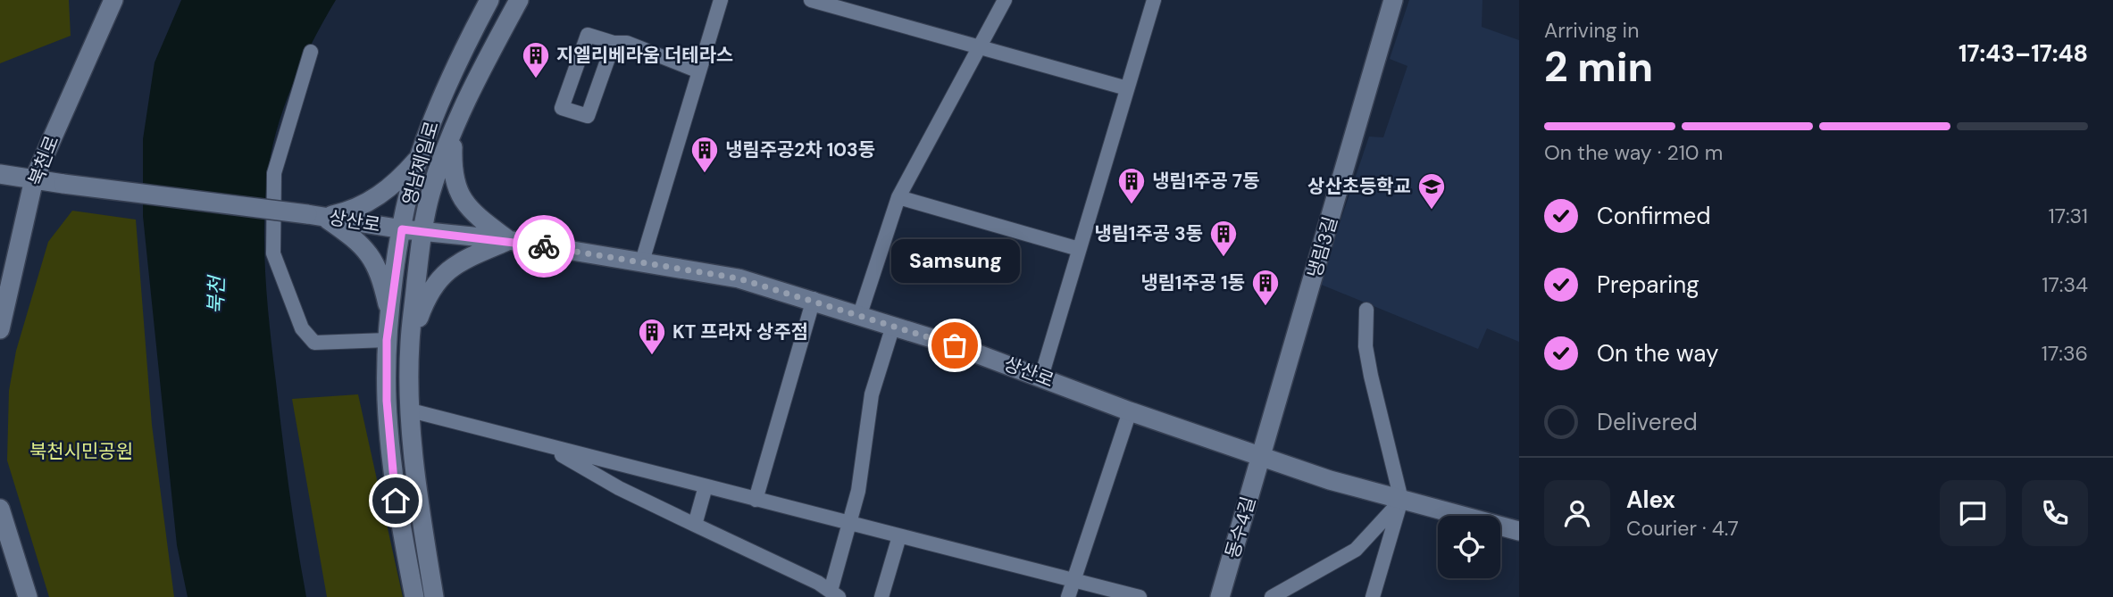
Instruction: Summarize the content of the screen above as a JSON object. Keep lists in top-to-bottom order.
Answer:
{
  "streets": {
    "street": [
      "북천로",
      "영남제일로",
      "상산로",
      "냉림3길",
      "동수4길"
    ]
  },
  "crossings": [
    ["북천로", "상산로"],
    ["영남제일로", "상산로"],
    ["상산로", "냉림3길"],
    ["상산로", "동수4길"],
    ["냉림3길", "동수4길"]
  ],
  "water": ["북천"],
  "parks": ["북천시민공원"],
  "places": {
    "building": [
      "지엘리베라움 더테라스",
      "냉림주공2차 103동",
      "냉림1주공 7동",
      "냉림1주공 3동",
      "냉림1주공 1동",
      "KT 프라자 상주점"
    ],
    "school or university": ["상산초등학교"],
    "other": ["Samsung"]
  },
  "page": {
    "heading": ["2 min", "Arriving in", "17:43–17:48"],
    "panel": ["Alex", "Courier · 4.7"],
    "bar": "On the way · 210 m",
    "list": [
      ["Confirmed", "17:31"],
      ["Preparing", "17:34"],
      ["On the way", "17:36"],
      "Delivered"
    ],
    "bubble": "Samsung"
  }
}
